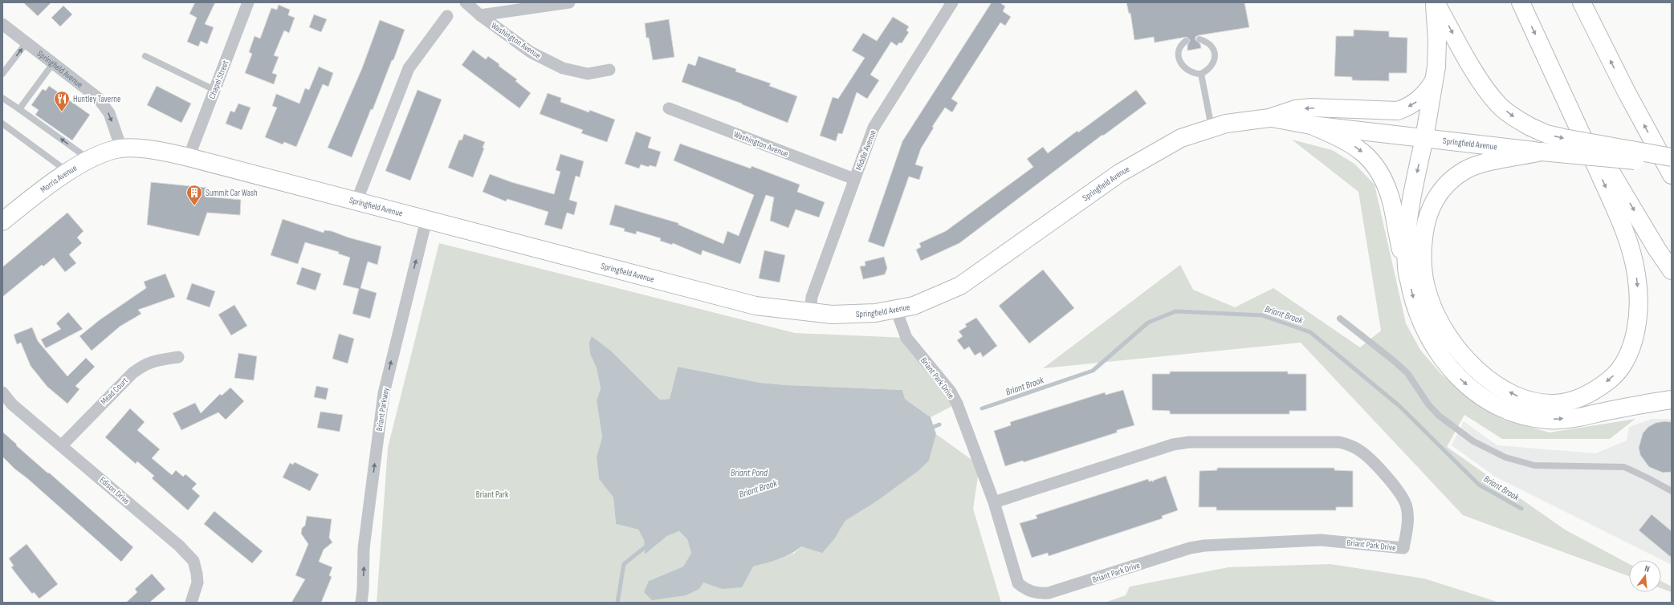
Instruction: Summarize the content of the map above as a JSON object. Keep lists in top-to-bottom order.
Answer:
{
  "streets": {
    "main road": ["Springfield Avenue", "Morris Avenue"],
    "street": [
      "Washington Avenue",
      "Chapel Street",
      "Middle Avenue",
      "Briant Park Drive",
      "Mead Court",
      "Briant Parkway",
      "Edison Drive"
    ]
  },
  "crossings": [
    ["Washington Avenue", "Middle Avenue"],
    ["Springfield Avenue", "Chapel Street"],
    ["Springfield Avenue", "Middle Avenue"],
    ["Springfield Avenue", "Morris Avenue"],
    ["Springfield Avenue", "Briant Park Drive"],
    ["Springfield Avenue", "Briant Parkway"],
    ["Mead Court", "Edison Drive"]
  ],
  "one_way": ["Briant Parkway"],
  "water": ["Briant Brook", "Briant Pond"],
  "parks": ["Briant Park"],
  "places": {
    "restaurant": ["Huntley Taverne"],
    "building": ["Summit Car Wash"]
  },
  "north": "top"
}
